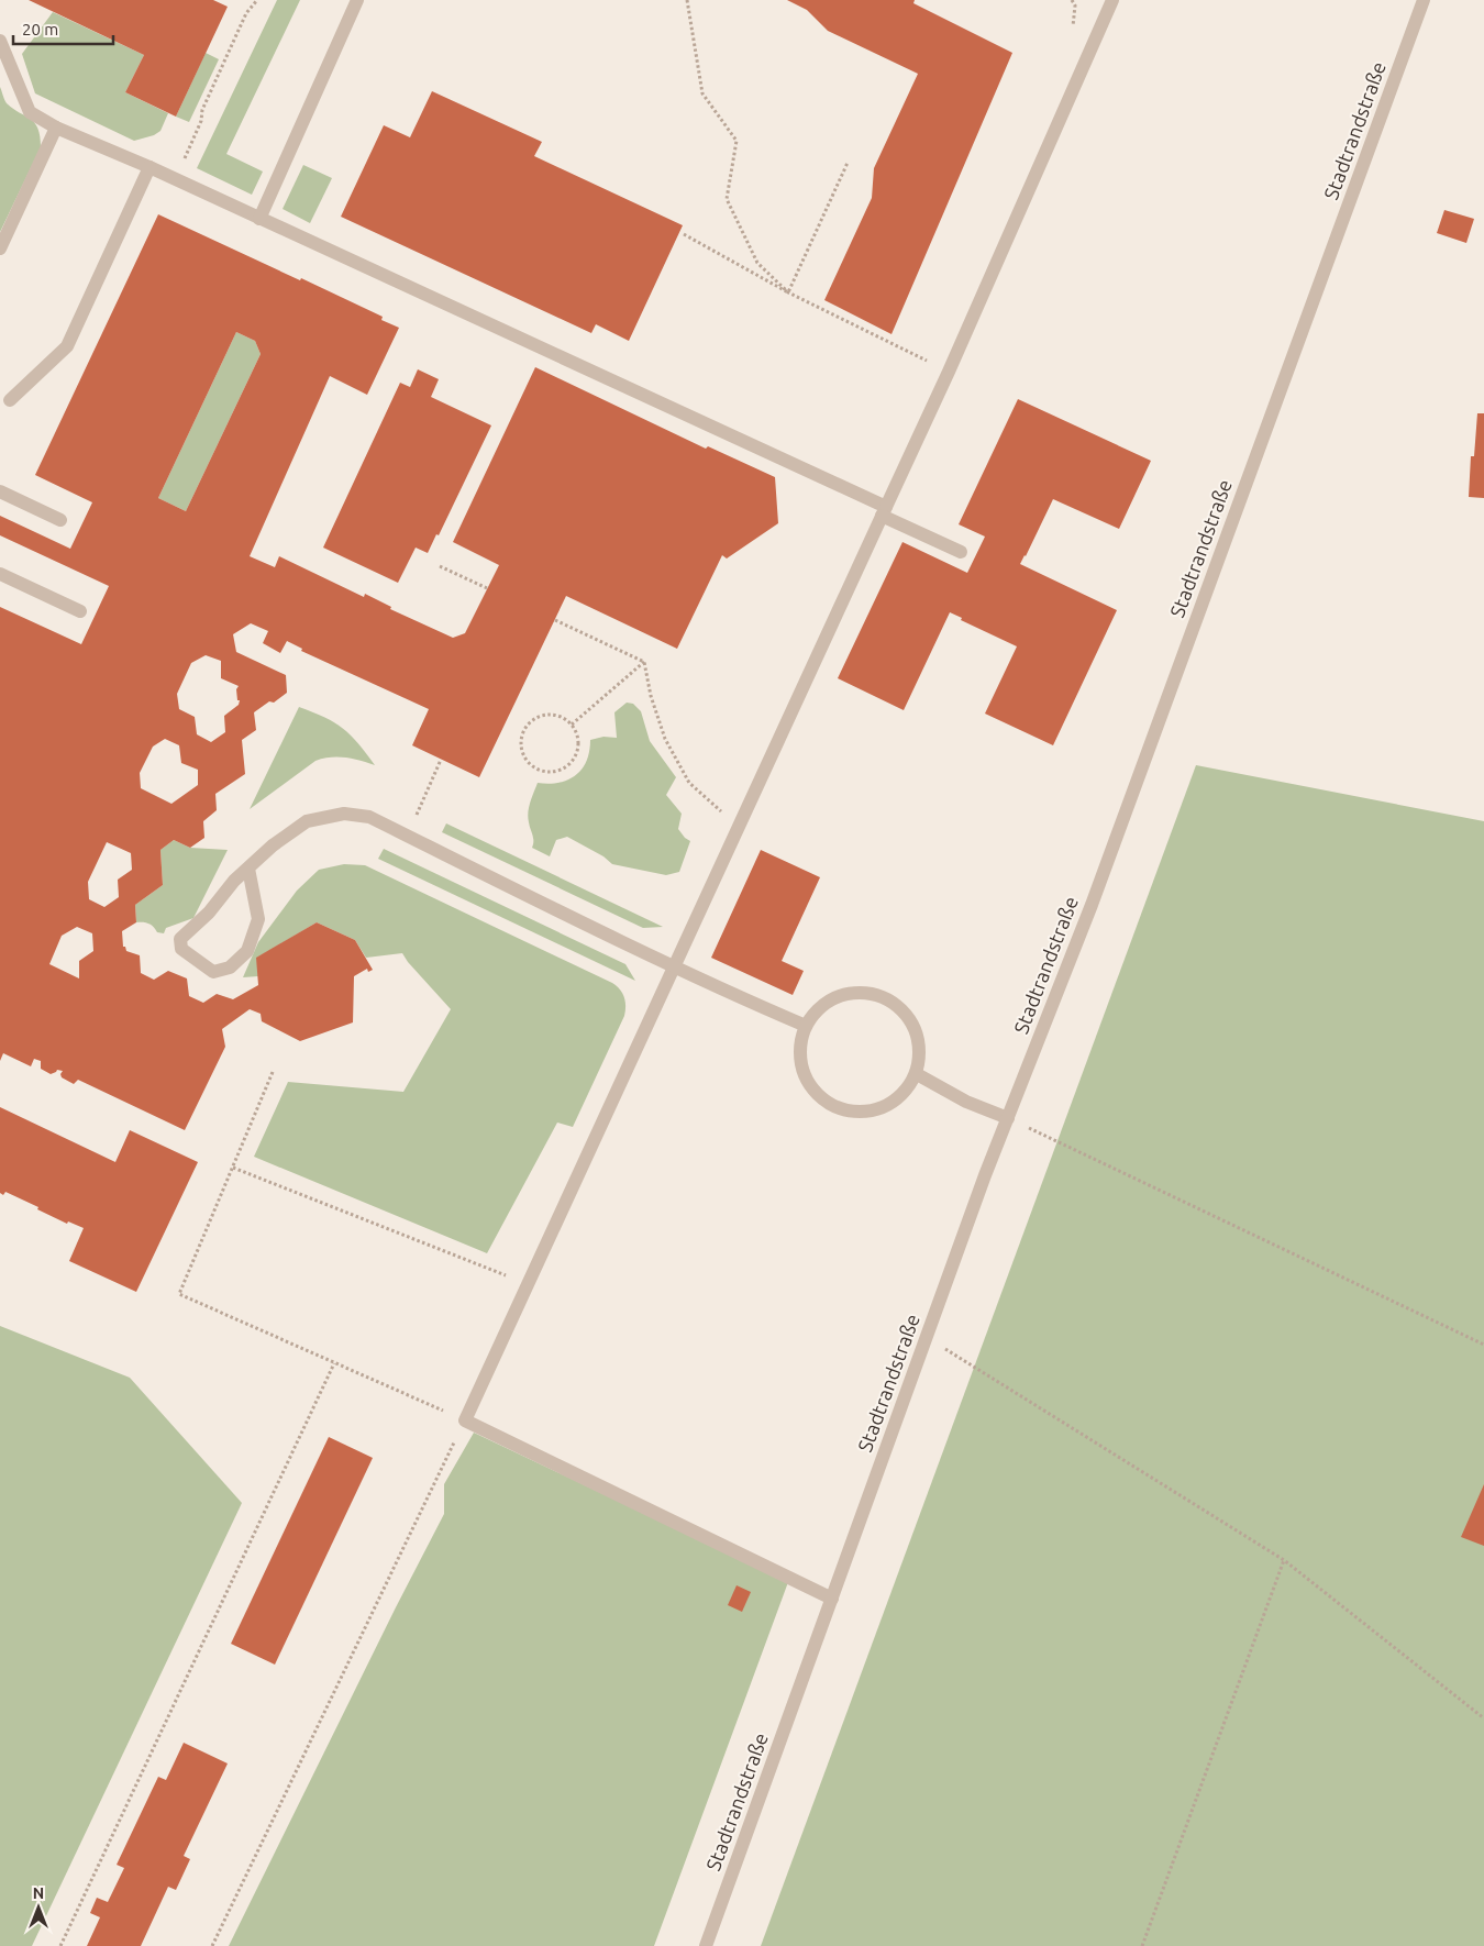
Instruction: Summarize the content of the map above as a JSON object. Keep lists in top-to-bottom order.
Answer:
{
  "streets": {
    "street": ["Stadtrandstraße"]
  },
  "scale_bar": "20 m",
  "north": "top"
}
